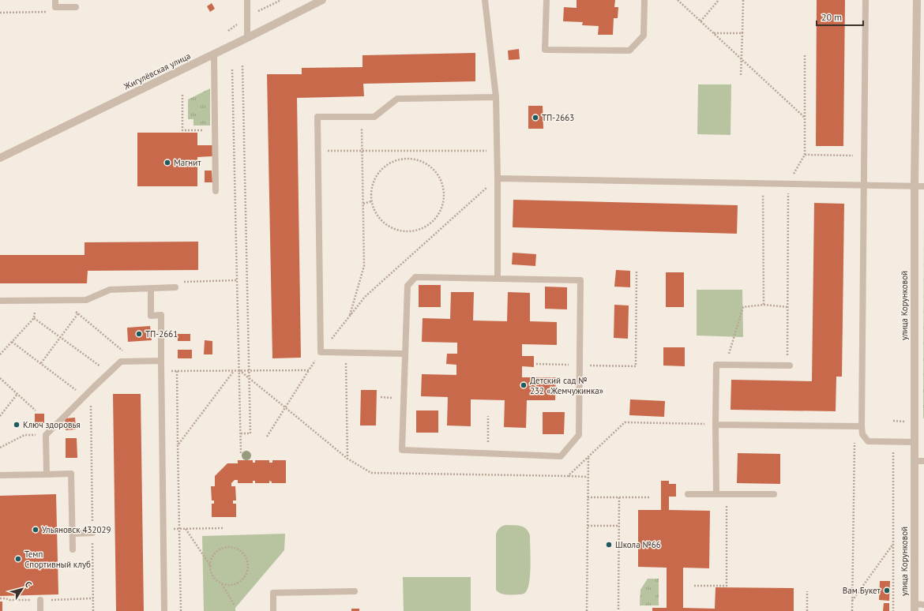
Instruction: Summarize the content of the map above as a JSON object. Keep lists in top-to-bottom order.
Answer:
{
  "streets": {
    "street": ["Жигулёвская улица", "улица Корунковой"]
  },
  "places": [
    "ТП-2663",
    "Магнит",
    "ТП-2661",
    "Детский сад № 232 «Жемчужинка»",
    "Ключ здоровья",
    "Ульяновск 432029",
    "Школа №66",
    "Темп Спортивный клуб",
    "Вам Букет"
  ],
  "scale_bar": "20 m",
  "north": "top right"
}
